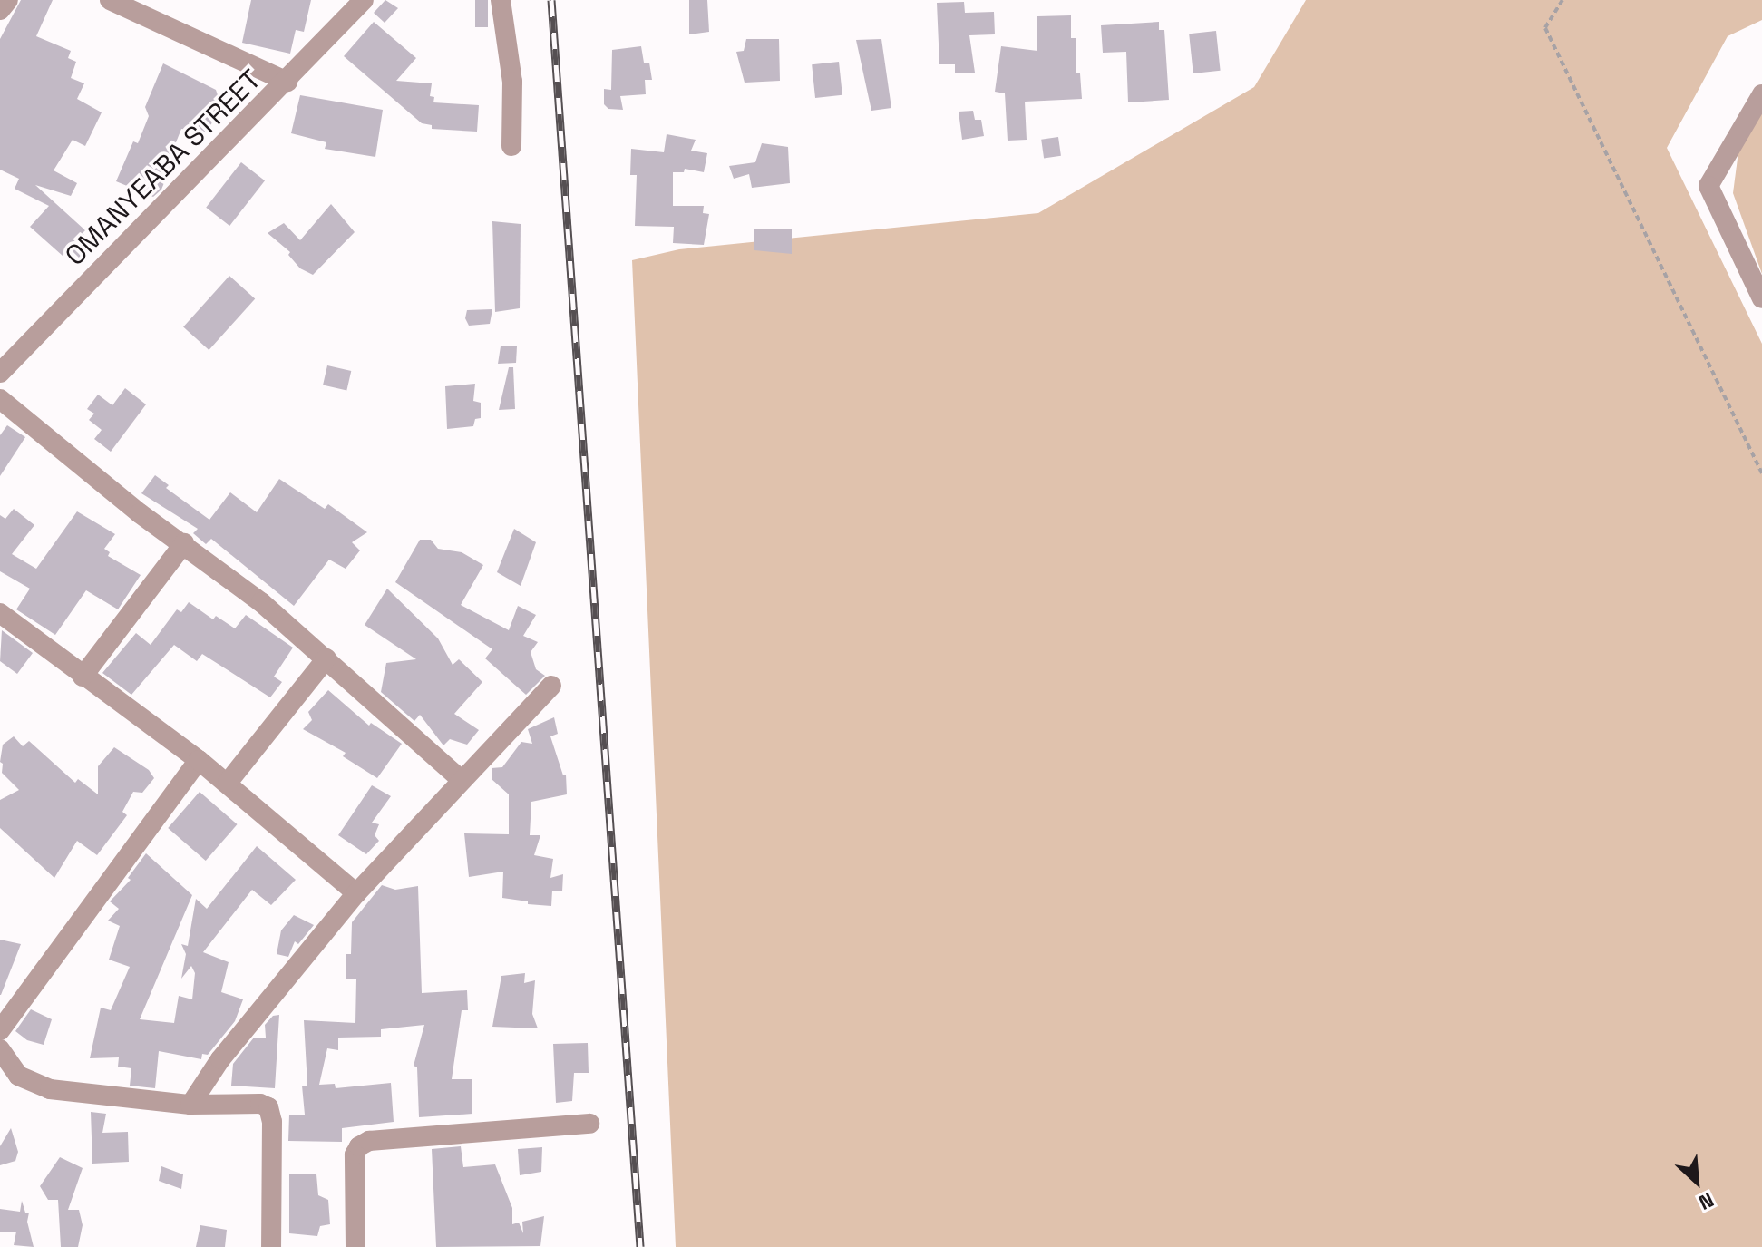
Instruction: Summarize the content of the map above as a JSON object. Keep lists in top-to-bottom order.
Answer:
{
  "streets": {
    "street": ["OMANYEABA STREET"]
  },
  "north": "bottom right"
}
